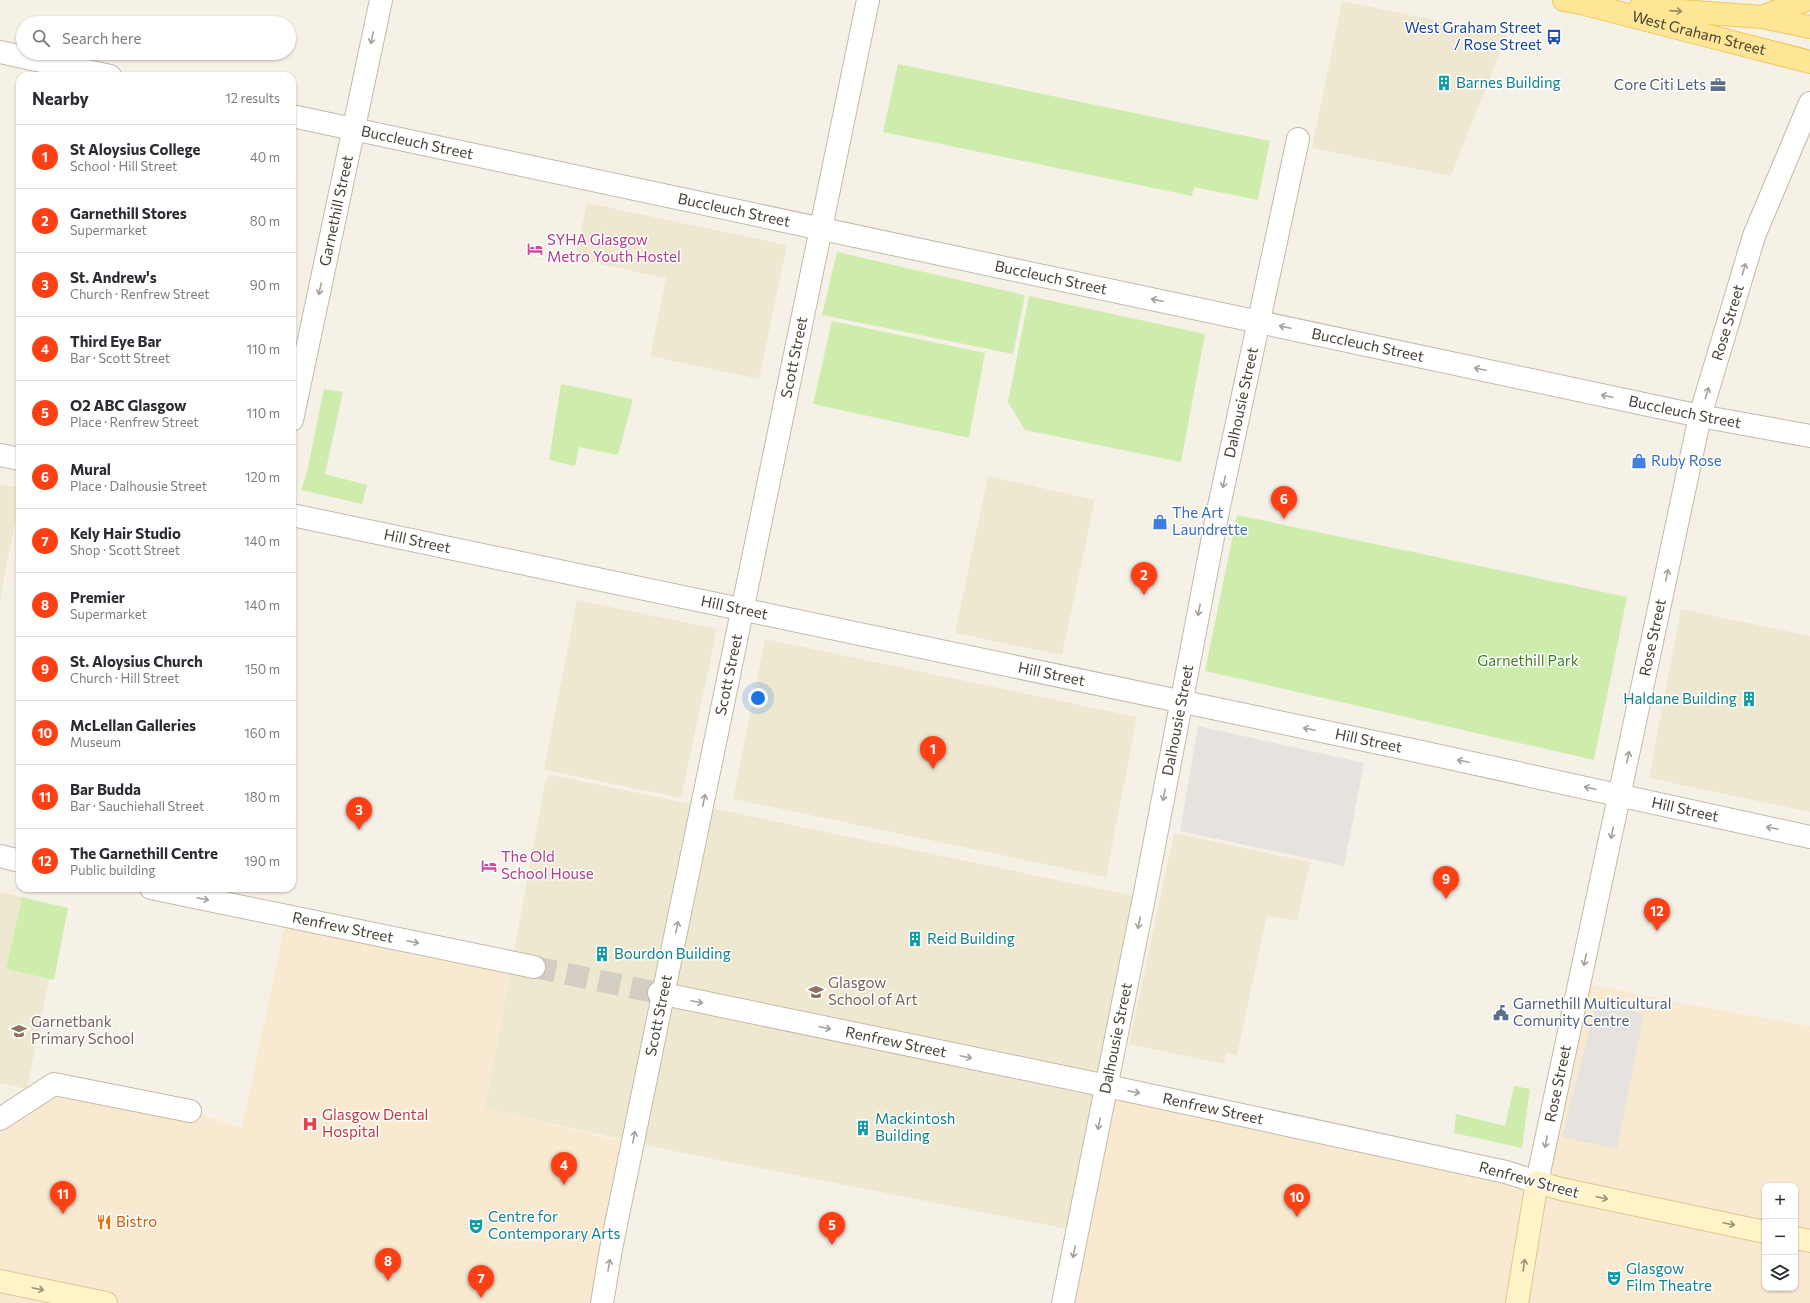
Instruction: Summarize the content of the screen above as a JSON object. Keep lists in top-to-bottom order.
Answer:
{
  "streets": {
    "main road": ["West Graham Street"],
    "street": [
      "Buccleuch Street",
      "Garnethill Street",
      "Rose Street",
      "Scott Street",
      "Dalhousie Street",
      "Hill Street",
      "Renfrew Street"
    ]
  },
  "crossings": [
    ["Buccleuch Street", "Garnethill Street"],
    ["Buccleuch Street", "Rose Street"],
    ["Buccleuch Street", "Scott Street"],
    ["Buccleuch Street", "Dalhousie Street"],
    ["Rose Street", "Hill Street"],
    ["Rose Street", "Renfrew Street"],
    ["Scott Street", "Hill Street"],
    ["Scott Street", "Renfrew Street"],
    ["Dalhousie Street", "Hill Street"],
    ["Dalhousie Street", "Renfrew Street"]
  ],
  "one_way": [
    "Buccleuch Street",
    "Garnethill Street",
    "Scott Street",
    "Dalhousie Street",
    "Hill Street",
    "Renfrew Street"
  ],
  "parks": ["Garnethill Park"],
  "places": {
    "bus stop": ["West Graham Street / Rose Street"],
    "building": [
      "Barnes Building",
      "Haldane Building",
      "Reid Building",
      "Bourdon Building",
      "Mackintosh Building"
    ],
    "office": ["Core Citi Lets"],
    "hotel": ["SYHA Glasgow Metro Youth Hostel", "The Old School House"],
    "shop": ["Ruby Rose", "The Art Laundrette"],
    "school or university": ["Glasgow School of Art", "Garnetbank Primary School"],
    "public building": ["Garnethill Multicultural Comunity Centre"],
    "hospital": ["Glasgow Dental Hospital"],
    "restaurant": ["Bistro"],
    "theatre": ["Centre for Contemporary Arts", "Glasgow Film Theatre"]
  },
  "page": {
    "search": "Search here",
    "heading": ["Nearby", "12 results"],
    "list": [
      {
        "mark": "1",
        "name": "St Aloysius College",
        "note": "School · Hill Street",
        "value": "40 m"
      },
      {
        "mark": "2",
        "name": "Garnethill Stores",
        "note": "Supermarket",
        "value": "80 m"
      },
      {
        "mark": "3",
        "name": "St. Andrew's",
        "note": "Church · Renfrew Street",
        "value": "90 m"
      },
      {
        "mark": "4",
        "name": "Third Eye Bar",
        "note": "Bar · Scott Street",
        "value": "110 m"
      },
      {
        "mark": "5",
        "name": "O2 ABC Glasgow",
        "note": "Place · Renfrew Street",
        "value": "110 m"
      },
      {
        "mark": "6",
        "name": "Mural",
        "note": "Place · Dalhousie Street",
        "value": "120 m"
      },
      {
        "mark": "7",
        "name": "Kely Hair Studio",
        "note": "Shop · Scott Street",
        "value": "140 m"
      },
      {
        "mark": "8",
        "name": "Premier",
        "note": "Supermarket",
        "value": "140 m"
      },
      {
        "mark": "9",
        "name": "St. Aloysius Church",
        "note": "Church · Hill Street",
        "value": "150 m"
      },
      {
        "mark": "10",
        "name": "McLellan Galleries",
        "note": "Museum",
        "value": "160 m"
      },
      {
        "mark": "11",
        "name": "Bar Budda",
        "note": "Bar · Sauchiehall Street",
        "value": "180 m"
      },
      {
        "mark": "12",
        "name": "The Garnethill Centre",
        "note": "Public building",
        "value": "190 m"
      }
    ],
    "pins": [
      "6",
      "2",
      "1",
      "3",
      "9",
      "12",
      "4",
      "11",
      "10",
      "5",
      "8",
      "7"
    ],
    "map_buttons": ["+", "−"]
  }
}
